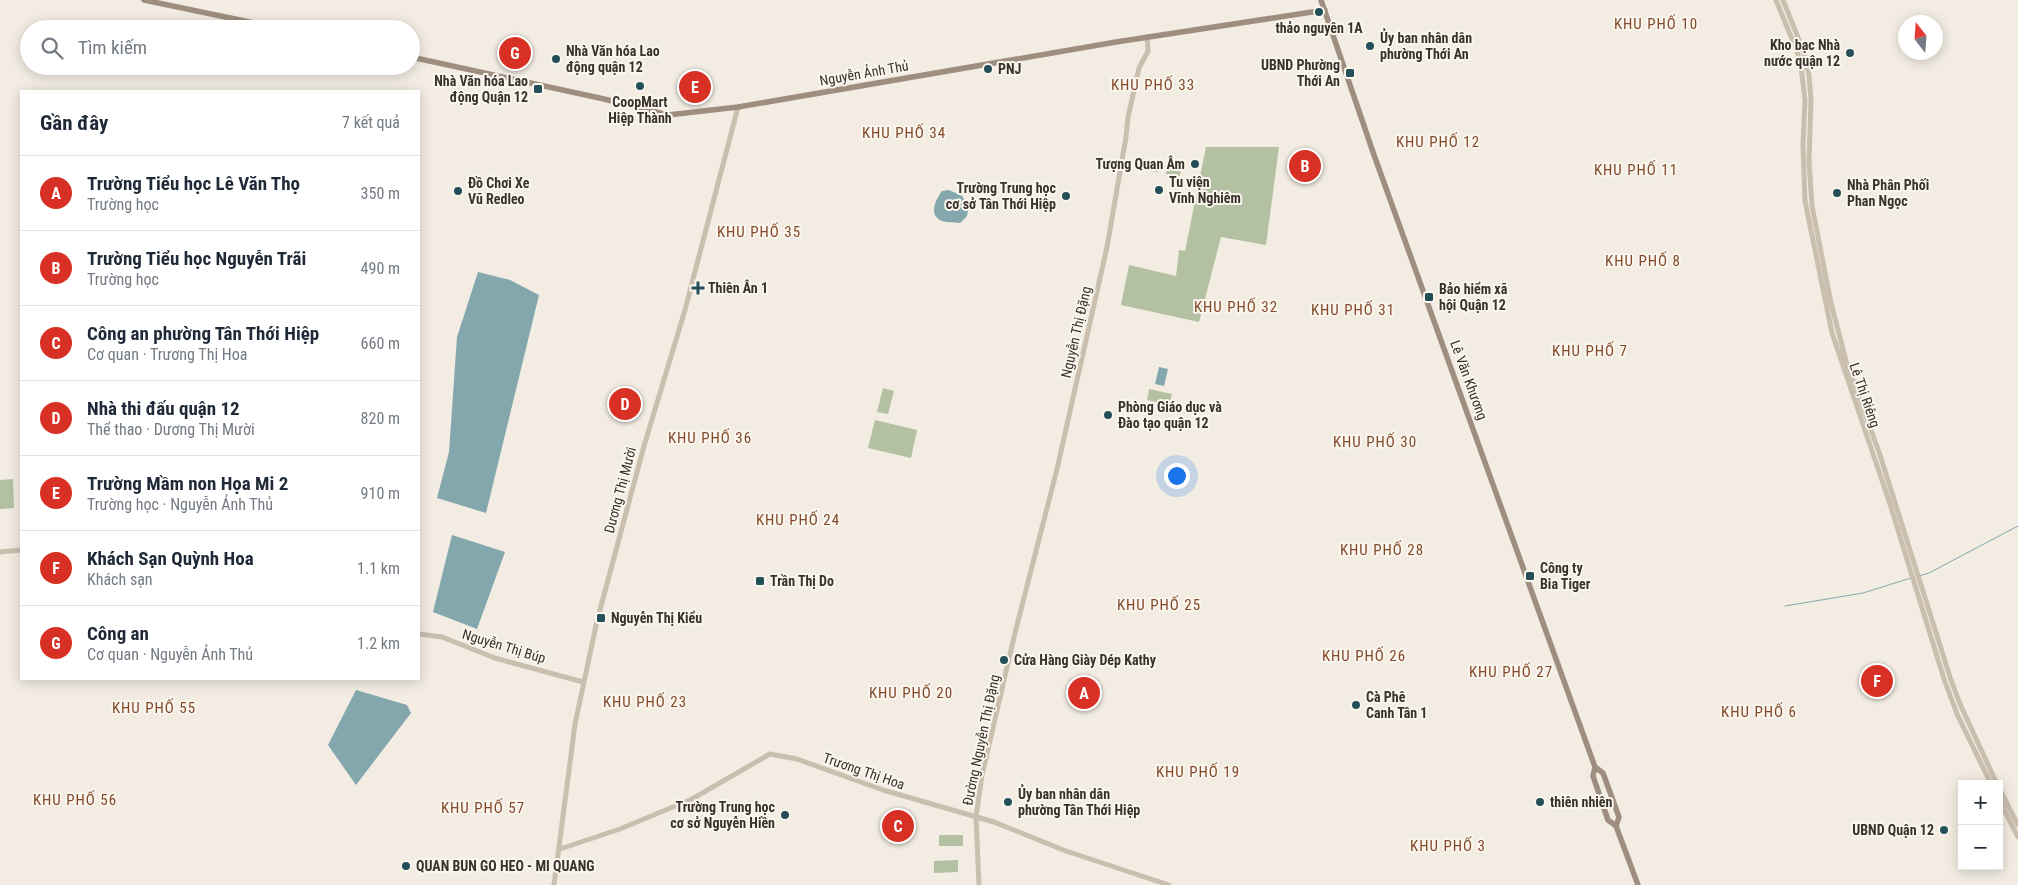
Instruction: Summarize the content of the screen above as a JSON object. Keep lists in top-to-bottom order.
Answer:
{
  "streets": {
    "main road": ["Nguyễn Ảnh Thủ", "Lê Văn Khương"],
    "street": [
      "Nguyễn Thị Đặng",
      "Lê Thị Riêng",
      "Dương Thị Mười",
      "Nguyễn Thị Búp",
      "Đường Nguyễn Thị Đặng",
      "Trương Thị Hoa"
    ]
  },
  "crossings": [
    ["Nguyễn Ảnh Thủ", "Nguyễn Thị Đặng"],
    ["Nguyễn Ảnh Thủ", "Lê Văn Khương"],
    ["Nguyễn Ảnh Thủ", "Dương Thị Mười"],
    ["Nguyễn Thị Đặng", "Đường Nguyễn Thị Đặng"],
    ["Dương Thị Mười", "Nguyễn Thị Búp"],
    ["Dương Thị Mười", "Trương Thị Hoa"],
    ["Đường Nguyễn Thị Đặng", "Trương Thị Hoa"]
  ],
  "districts": [
    "KHU PHỐ 10",
    "KHU PHỐ 33",
    "KHU PHỐ 34",
    "KHU PHỐ 12",
    "KHU PHỐ 11",
    "KHU PHỐ 35",
    "KHU PHỐ 8",
    "KHU PHỐ 32",
    "KHU PHỐ 31",
    "KHU PHỐ 7",
    "KHU PHỐ 36",
    "KHU PHỐ 30",
    "KHU PHỐ 24",
    "KHU PHỐ 28",
    "KHU PHỐ 25",
    "KHU PHỐ 26",
    "KHU PHỐ 27",
    "KHU PHỐ 20",
    "KHU PHỐ 23",
    "KHU PHỐ 55",
    "KHU PHỐ 6",
    "KHU PHỐ 19",
    "KHU PHỐ 56",
    "KHU PHỐ 57",
    "KHU PHỐ 3"
  ],
  "places": {
    "other": [
      "thảo nguyên 1A",
      "Ủy ban nhân dân phường Thới An",
      "Kho bạc Nhà nước quận 12",
      "Nhà Văn hóa Lao động quận 12",
      "PNJ",
      "CoopMart Hiệp Thành",
      "Tượng Quan Âm",
      "Tu viện Vĩnh Nghiêm",
      "Đồ Chơi Xe Vũ Redleo",
      "Nhà Phân Phối Phan Ngọc",
      "Trường Trung học cơ sở Tân Thới Hiệp",
      "Phòng Giáo dục và Đào tạo quận 12",
      "Cửa Hàng Giày Dép Kathy",
      "Cà Phê Canh Tân 1",
      "Ủy ban nhân dân phường Tân Thới Hiệp",
      "thiên nhiên",
      "Trường Trung học cơ sở Nguyễn Hiền",
      "UBND Quận 12",
      "QUAN BUN GO HEO - MI QUANG"
    ],
    "transit": [
      "UBND Phường Thới An",
      "Nhà Văn hóa Lao động Quận 12",
      "Bảo hiểm xã hội Quận 12",
      "Công ty Bia Tiger",
      "Trần Thị Do",
      "Nguyễn Thị Kiểu"
    ],
    "health": ["Thiên Ân 1"]
  },
  "north": "top",
  "page": {
    "search": "Tìm kiếm",
    "pins": [
      "G",
      "E",
      "B",
      "D",
      "F",
      "A",
      "C"
    ],
    "heading": ["Gần đây", "7 kết quả"],
    "list": [
      {
        "mark": "A",
        "name": "Trường Tiểu học Lê Văn Thọ",
        "note": "Trường học",
        "value": "350 m"
      },
      {
        "mark": "B",
        "name": "Trường Tiểu học Nguyễn Trãi",
        "note": "Trường học",
        "value": "490 m"
      },
      {
        "mark": "C",
        "name": "Công an phường Tân Thới Hiệp",
        "note": "Cơ quan · Trương Thị Hoa",
        "value": "660 m"
      },
      {
        "mark": "D",
        "name": "Nhà thi đấu quận 12",
        "note": "Thể thao · Dương Thị Mười",
        "value": "820 m"
      },
      {
        "mark": "E",
        "name": "Trường Mầm non Họa Mi 2",
        "note": "Trường học · Nguyễn Ảnh Thủ",
        "value": "910 m"
      },
      {
        "mark": "F",
        "name": "Khách Sạn Quỳnh Hoa",
        "note": "Khách sạn",
        "value": "1.1 km"
      },
      {
        "mark": "G",
        "name": "Công an",
        "note": "Cơ quan · Nguyễn Ảnh Thủ",
        "value": "1.2 km"
      }
    ],
    "map_buttons": ["+", "−"]
  }
}
